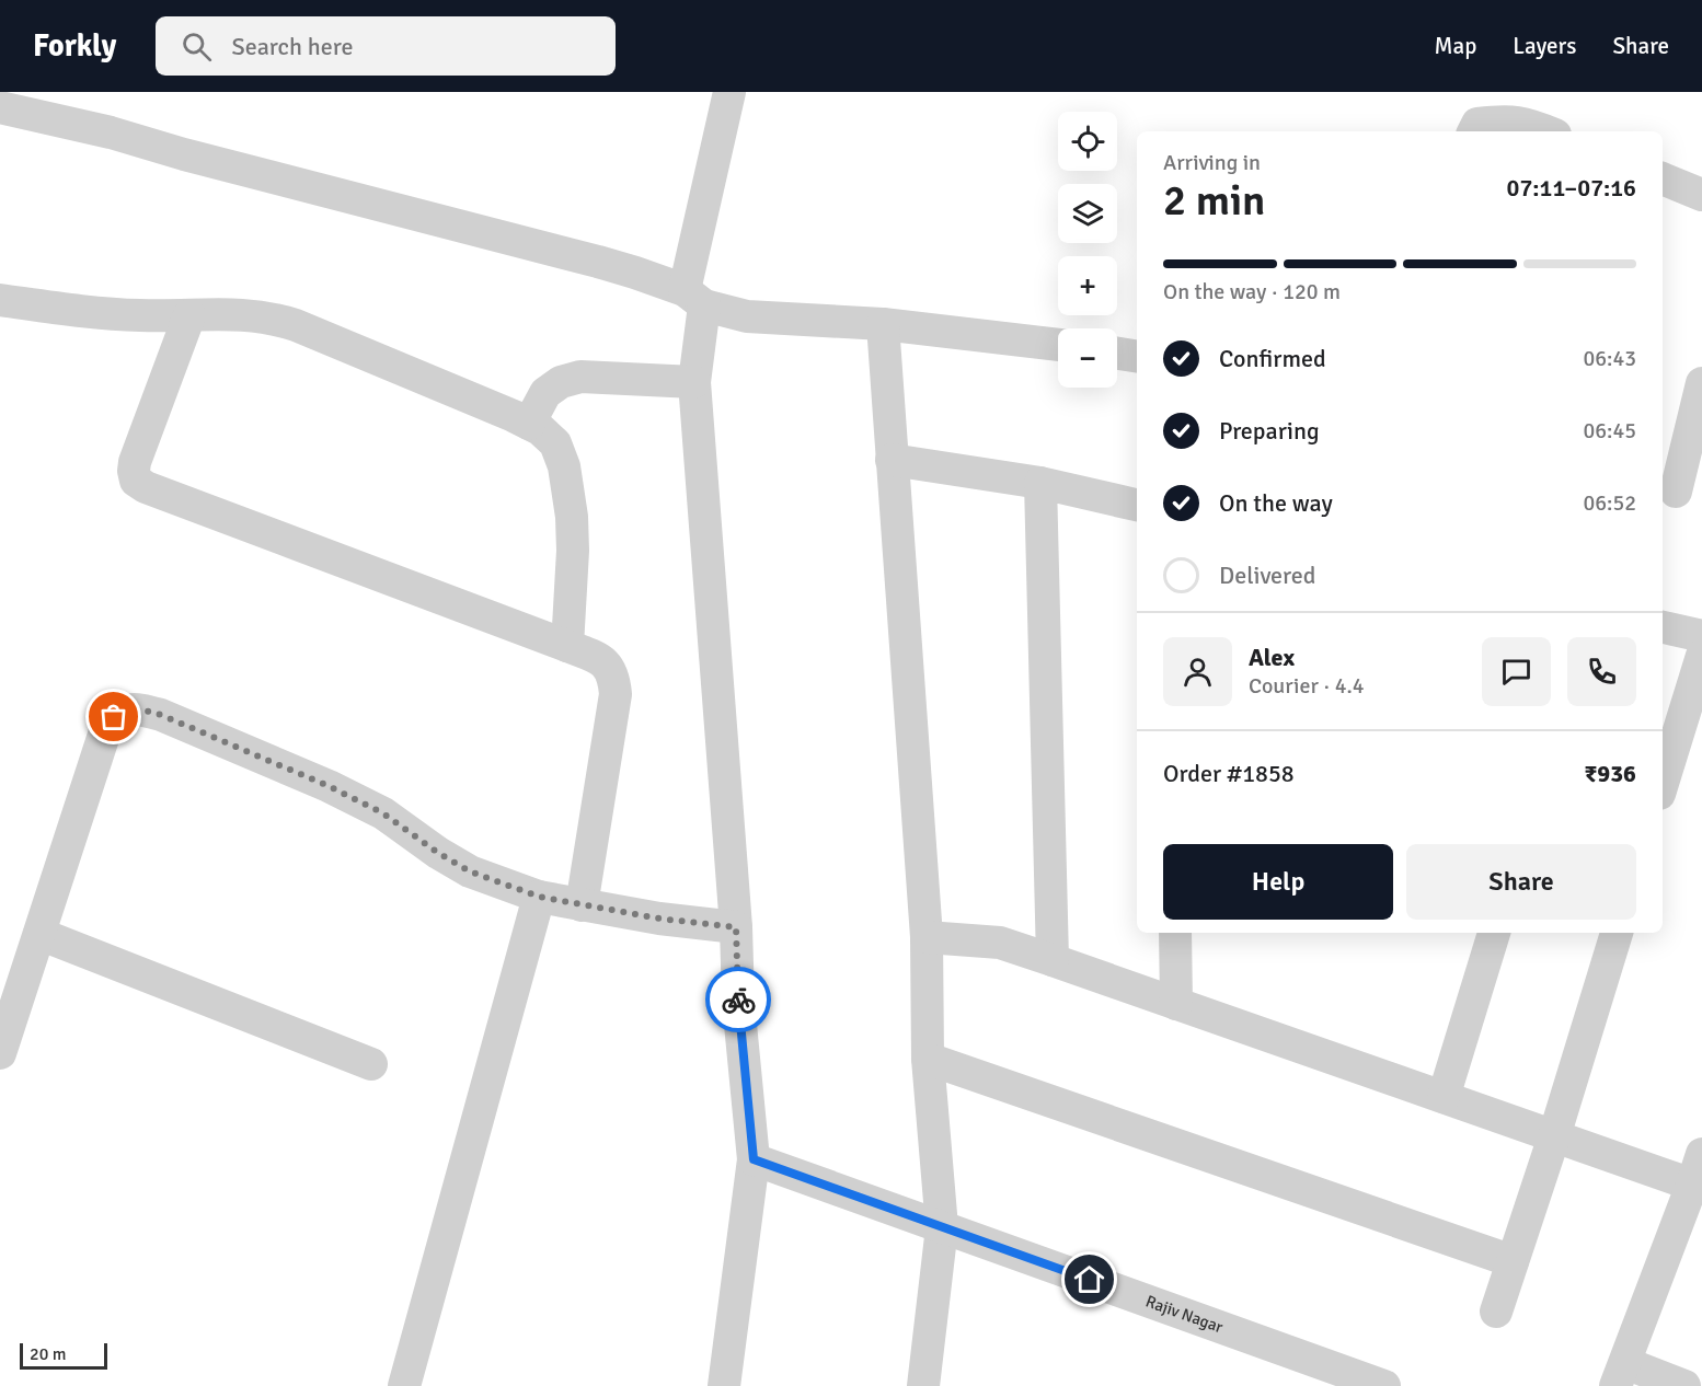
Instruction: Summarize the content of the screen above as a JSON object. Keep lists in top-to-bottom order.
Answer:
{
  "streets": {
    "street": ["Rajiv Nagar"]
  },
  "scale_bar": "20 m",
  "page": {
    "header": "Forkly",
    "search": "Search here",
    "nav": ["Map", "Layers", "Share"],
    "map_buttons": ["+", "−"],
    "heading": ["2 min", "Arriving in", "07:11–07:16"],
    "panel": [
      "Alex",
      "Courier · 4.4",
      "Order #1858",
      "₹936"
    ],
    "bar": "On the way · 120 m",
    "list": [
      ["Confirmed", "06:43"],
      ["Preparing", "06:45"],
      ["On the way", "06:52"],
      "Delivered"
    ],
    "buttons": ["Help", "Share"],
    "scale": "20 m"
  }
}
